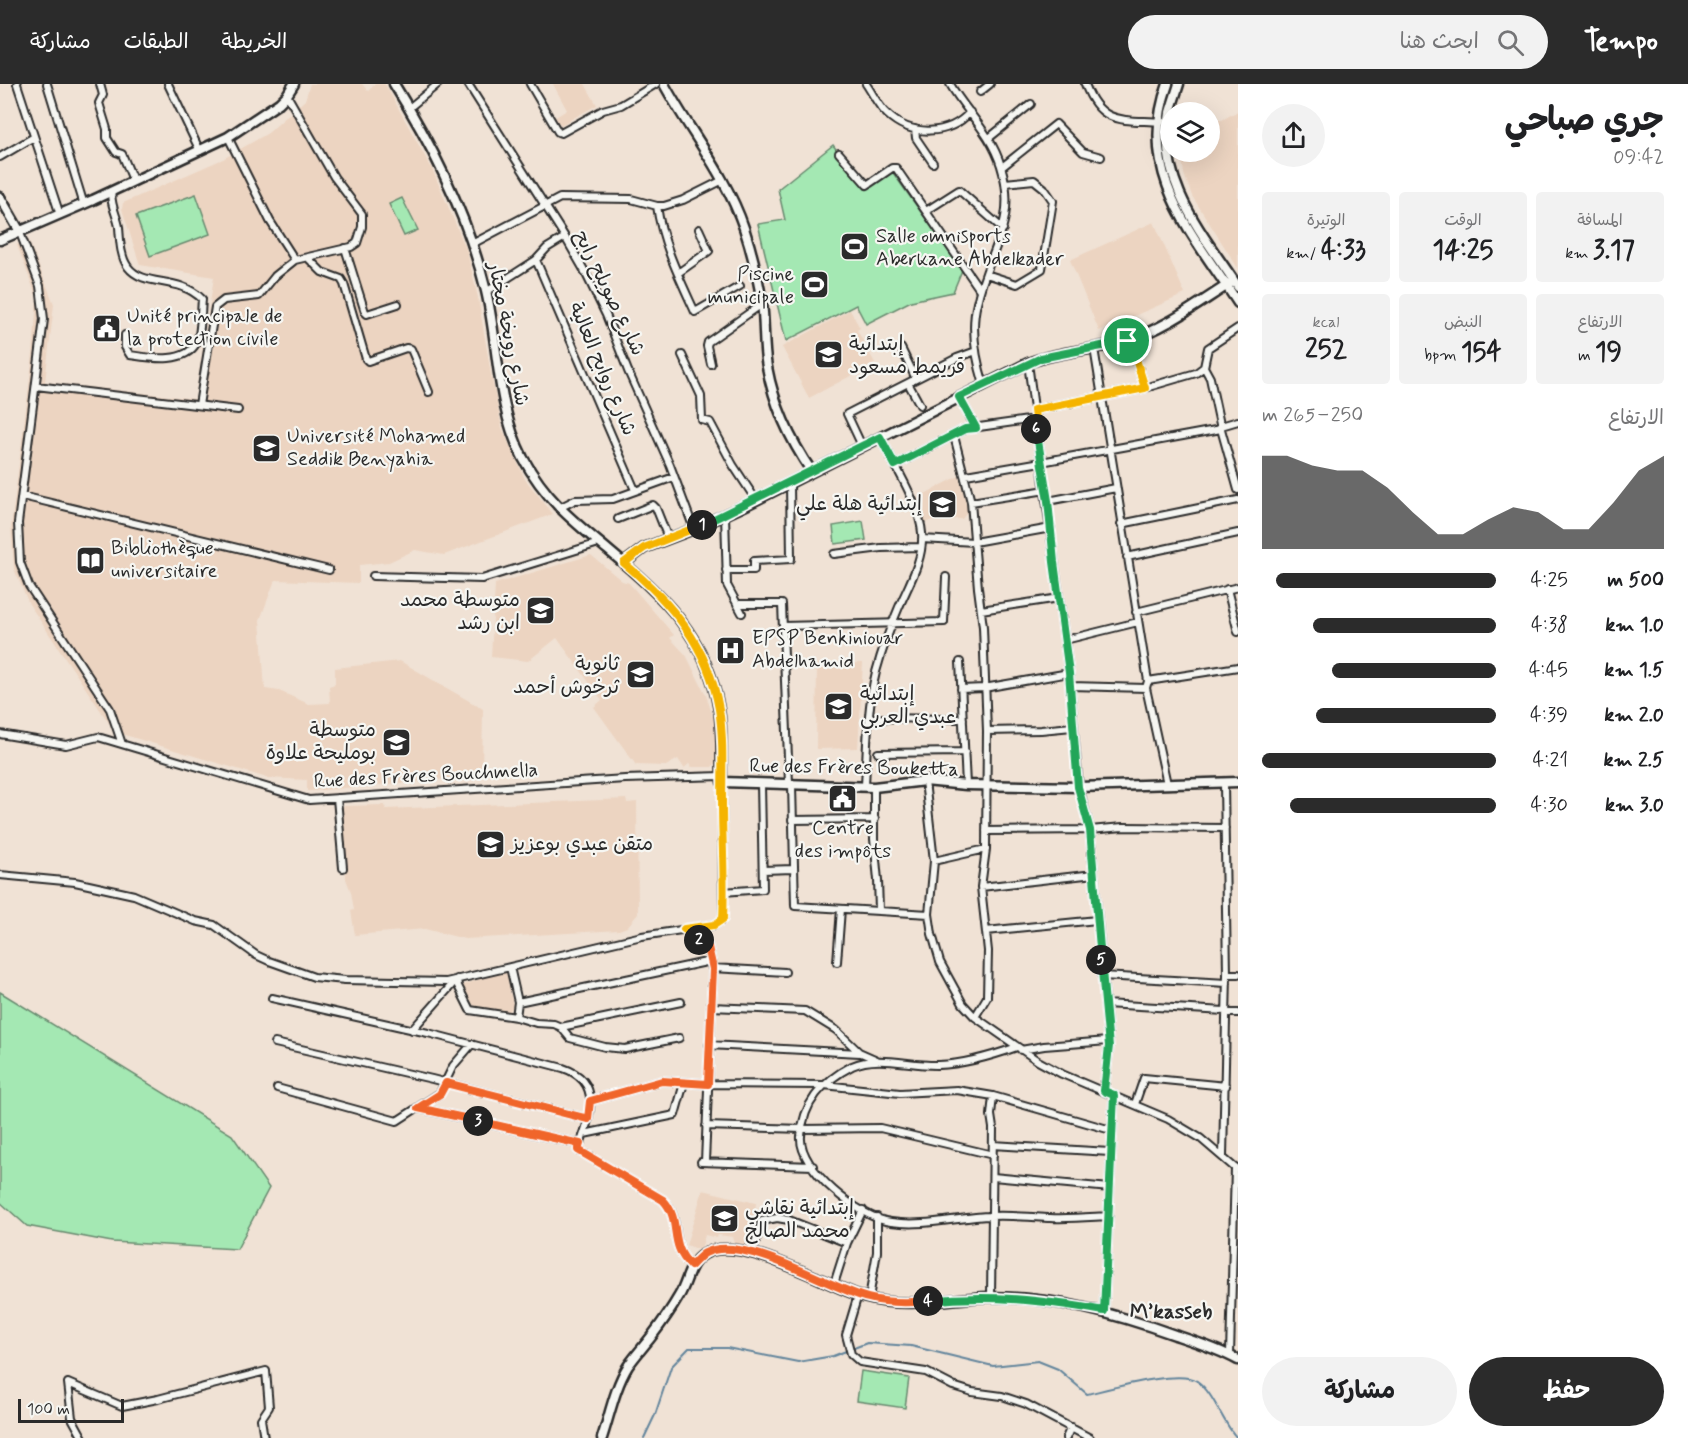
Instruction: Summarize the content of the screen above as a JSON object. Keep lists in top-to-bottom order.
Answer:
{
  "streets": {
    "main road": ["شارع رويخة مختار", "Rue des Frères Bouketta"],
    "street": ["شارع صويلح رابح", "شارع روابح العالية", "Rue des Frères Bouchmella"]
  },
  "crossings": [
    ["شارع رويخة مختار", "Rue des Frères Bouketta"],
    ["شارع رويخة مختار", "Rue des Frères Bouchmella"],
    ["Rue des Frères Bouketta", "Rue des Frères Bouchmella"]
  ],
  "districts": ["M’kasseb"],
  "places": {
    "sports": ["Salle omnisports Aberkane Abdelkader", "Piscine municipale"],
    "public building": ["Unité principale de la protection civile", "Centre des impôts"],
    "school or university": [
      "إبتدائية قريمط مسعود",
      "Université Mohamed Seddik Benyahia",
      "إبتدائية هلة علي",
      "متوسطة محمد ابن رشد",
      "ثانوية ثرخوش أحمد",
      "إبتدائية عبدي العربي",
      "متوسطة بومليحة علاوة",
      "متقن عبدي بوعزيز",
      "إبتدائية نقاشي محمد الصالح"
    ],
    "library": ["Bibliothèque universitaire"],
    "hospital": ["EPSP Benkiniouar Abdelhamid"]
  },
  "scale_bar": "100 m",
  "page": {
    "header": "Tempo",
    "search": "ابحث هنا",
    "nav": ["الخريطة", "الطبقات", "مشاركة"],
    "heading": ["جري صباحي", "09:42"],
    "stats": [
      ["المسافة", "3.17 km"],
      ["الوقت", "14:25"],
      ["الوتيرة", "4:33 /km"],
      ["الارتفاع", "19 m"],
      ["النبض", "154 bpm"],
      ["kcal", "252"]
    ],
    "chart": ["الارتفاع", "250–265 m"],
    "pins": [
      "6",
      "1",
      "2",
      "5",
      "3",
      "4"
    ],
    "list": [
      {
        "name": "500 m",
        "note": "4:25"
      },
      {
        "name": "1.0 km",
        "note": "4:38"
      },
      {
        "name": "1.5 km",
        "note": "4:45"
      },
      {
        "name": "2.0 km",
        "note": "4:39"
      },
      {
        "name": "2.5 km",
        "note": "4:21"
      },
      {
        "name": "3.0 km",
        "note": "4:30"
      }
    ],
    "buttons": ["حفظ", "مشاركة"],
    "scale": "100 m"
  }
}
